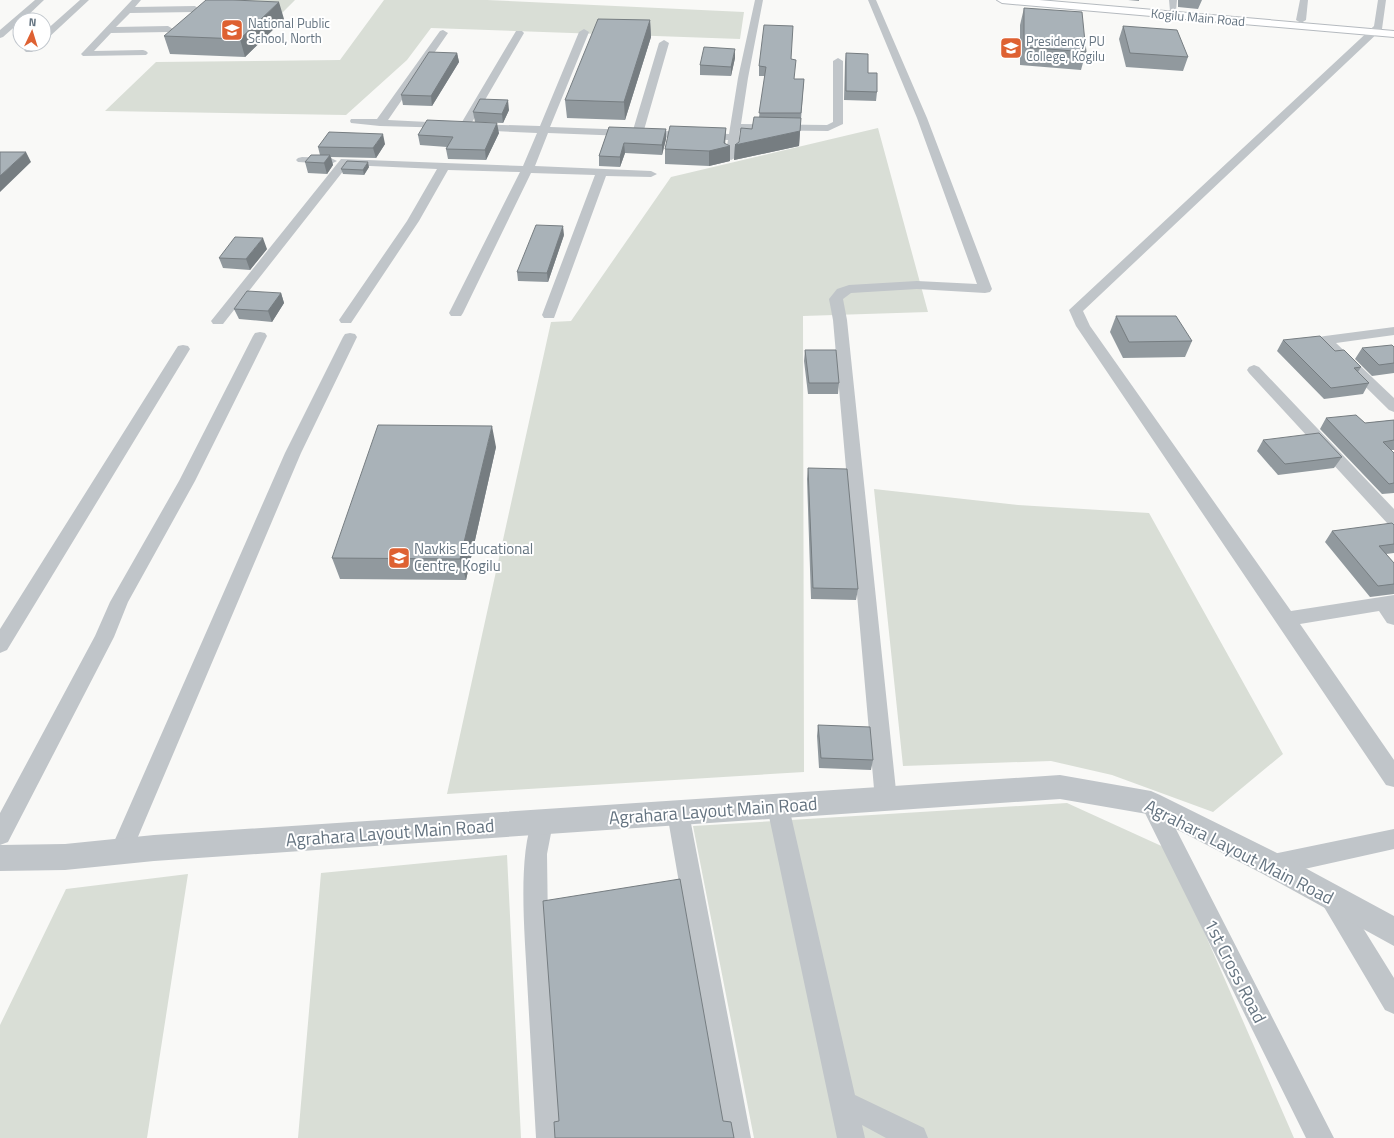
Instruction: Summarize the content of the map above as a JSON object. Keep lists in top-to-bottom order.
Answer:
{
  "streets": {
    "main road": ["Kogilu Main Road"],
    "street": ["Agrahara Layout Main Road", "1st Cross Road"]
  },
  "crossings": [
    ["Agrahara Layout Main Road", "1st Cross Road"]
  ],
  "places": {
    "school or university": ["National Public School, North", "Presidency PU College, Kogilu", "Navkis Educational Centre, Kogilu"]
  },
  "north": "top"
}
